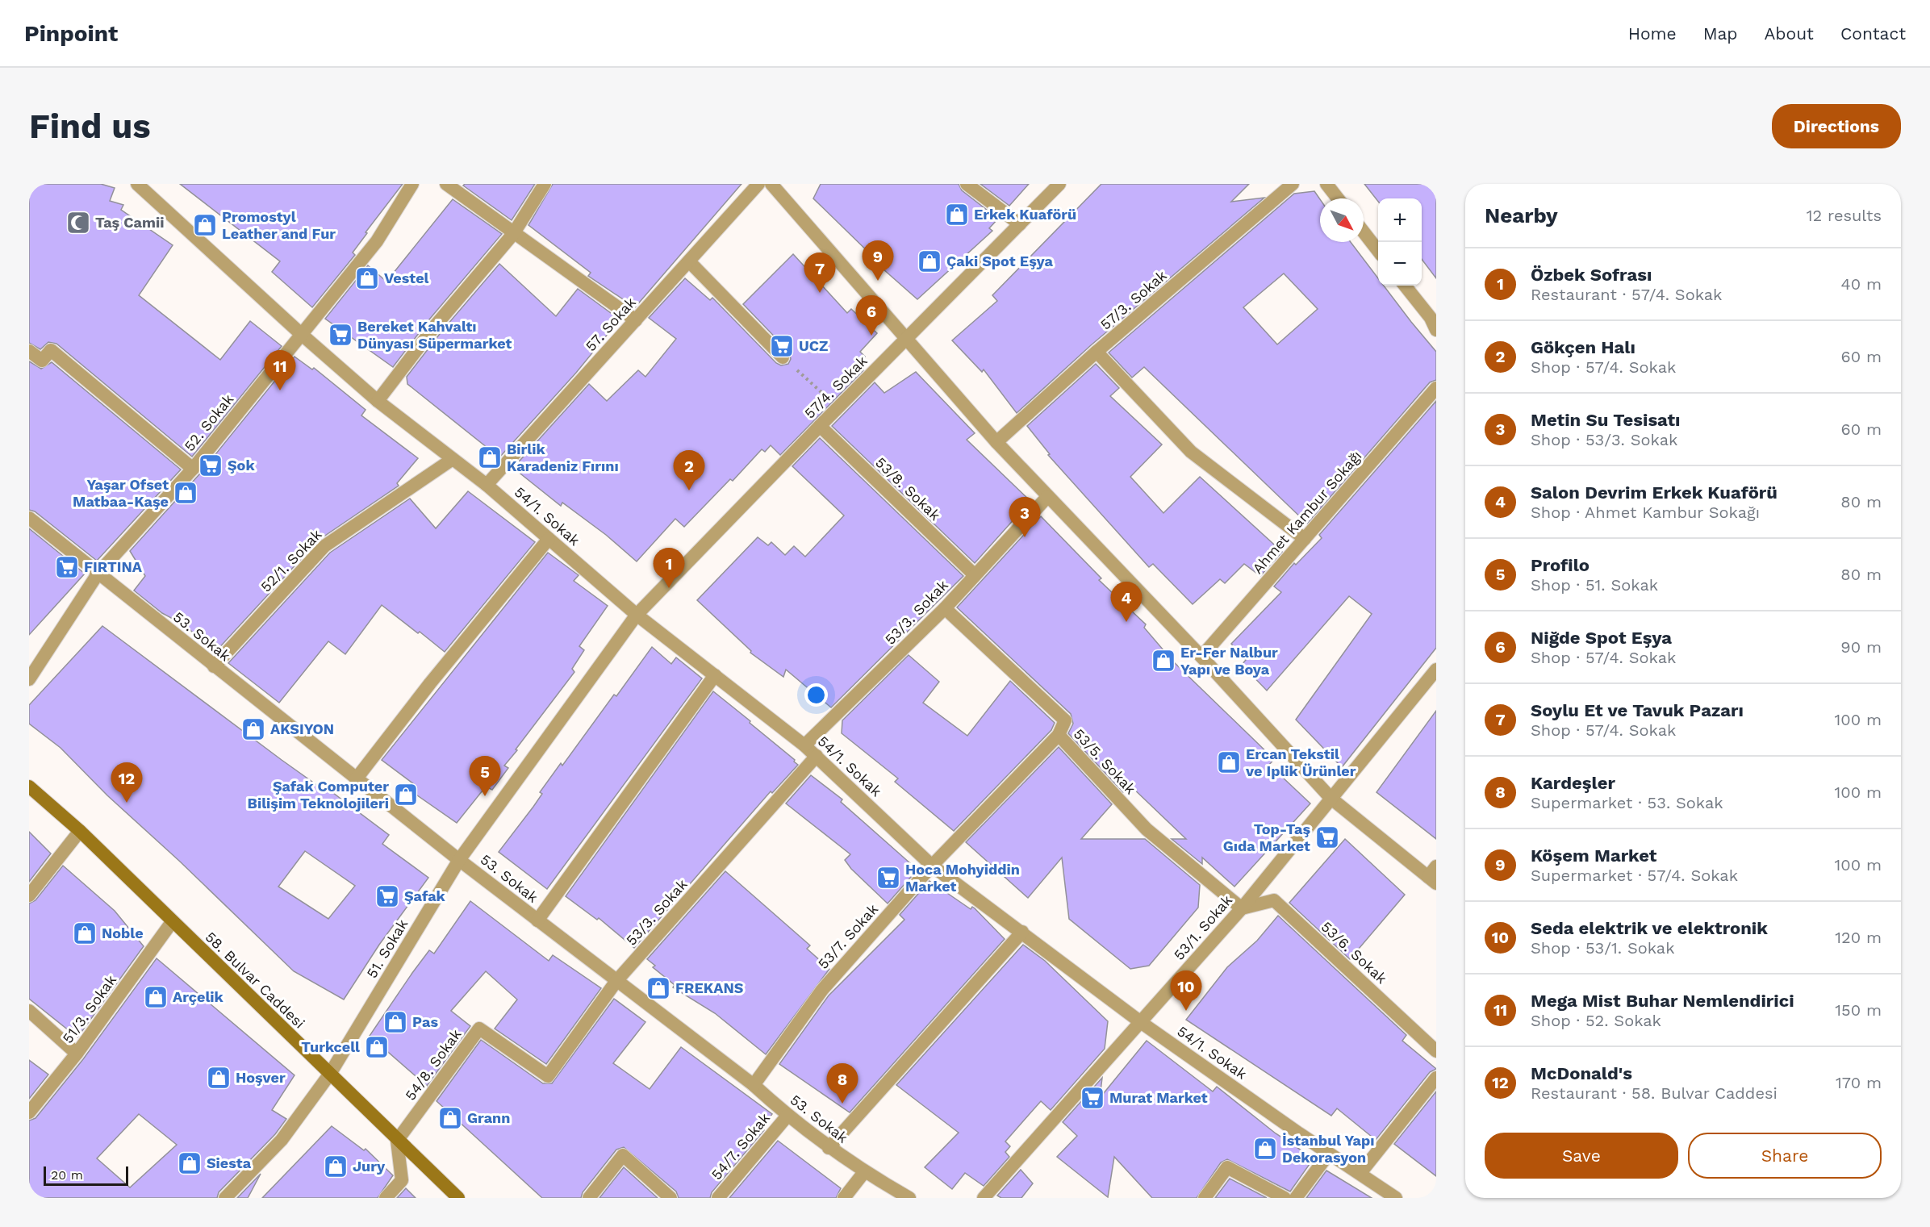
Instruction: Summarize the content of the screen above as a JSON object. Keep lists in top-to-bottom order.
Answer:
{
  "streets": {
    "main road": ["58. Bulvar Caddesi"],
    "street": [
      "57/3. Sokak",
      "57. Sokak",
      "57/4. Sokak",
      "52. Sokak",
      "53/8. Sokak",
      "Ahmet Kambur Sokağı",
      "54/1. Sokak",
      "52/1. Sokak",
      "53/3. Sokak",
      "53. Sokak",
      "53/5. Sokak",
      "53/1. Sokak",
      "53/7. Sokak",
      "51. Sokak",
      "53/6. Sokak",
      "51/3. Sokak",
      "54/8. Sokak",
      "54/7. Sokak"
    ]
  },
  "crossings": [
    ["57. Sokak", "54/1. Sokak"],
    ["57/4. Sokak", "53/8. Sokak"],
    ["57/4. Sokak", "54/1. Sokak"],
    ["57/4. Sokak", "51. Sokak"],
    ["52. Sokak", "54/1. Sokak"],
    ["52. Sokak", "53. Sokak"],
    ["53/8. Sokak", "53/3. Sokak"],
    ["54/1. Sokak", "52/1. Sokak"],
    ["54/1. Sokak", "53/3. Sokak"],
    ["54/1. Sokak", "53/1. Sokak"],
    ["54/1. Sokak", "53/7. Sokak"],
    ["54/1. Sokak", "51. Sokak"],
    ["52/1. Sokak", "53. Sokak"],
    ["53/3. Sokak", "53. Sokak"],
    ["53/3. Sokak", "53/5. Sokak"],
    ["53/3. Sokak", "54/8. Sokak"],
    ["53. Sokak", "53/7. Sokak"],
    ["53. Sokak", "51. Sokak"],
    ["53. Sokak", "54/8. Sokak"],
    ["53. Sokak", "54/7. Sokak"],
    ["53/5. Sokak", "53/1. Sokak"],
    ["53/5. Sokak", "53/7. Sokak"],
    ["53/5. Sokak", "53/6. Sokak"],
    ["53/1. Sokak", "53/6. Sokak"],
    ["51. Sokak", "58. Bulvar Caddesi"],
    ["58. Bulvar Caddesi", "51/3. Sokak"],
    ["58. Bulvar Caddesi", "54/8. Sokak"]
  ],
  "places": {
    "shop": [
      "Erkek Kuaförü",
      "Promostyl Leather and Fur",
      "Çaki Spot Eşya",
      "Vestel",
      "Birlik Karadeniz Fırını",
      "Yaşar Ofset Matbaa-Kaşe",
      "Er-Fer Nalbur Yapı ve Boya",
      "AKSIYON",
      "Ercan Tekstil ve Iplik Ürünler",
      "Şafak Computer Bilişim Teknolojileri",
      "Noble",
      "FREKANS",
      "Arçelik",
      "Pas",
      "Turkcell",
      "Hoşver",
      "Grann",
      "İstanbul Yapı Dekorasyon",
      "Siesta",
      "Jury"
    ],
    "mosque": ["Taş Camii"],
    "supermarket": [
      "Bereket Kahvaltı Dünyası Süpermarket",
      "UCZ",
      "Şok",
      "FIRTINA",
      "Top-Taş Gıda Market",
      "Hoca Mohyiddin Market",
      "Şafak",
      "Murat Market"
    ]
  },
  "scale_bar": "20 m",
  "north": "bottom right",
  "page": {
    "header": "Pinpoint",
    "nav": [
      "Home",
      "Map",
      "About",
      "Contact"
    ],
    "buttons": [
      "Directions",
      ["Save", "Share"]
    ],
    "title": "Find us",
    "heading": ["Nearby", "12 results"],
    "map_buttons": ["+", "−"],
    "pins": [
      "9",
      "7",
      "6",
      "11",
      "2",
      "3",
      "1",
      "4",
      "5",
      "12",
      "10",
      "8"
    ],
    "list": [
      {
        "mark": "1",
        "name": "Özbek Sofrası",
        "note": "Restaurant · 57/4. Sokak",
        "value": "40 m"
      },
      {
        "mark": "2",
        "name": "Gökçen Halı",
        "note": "Shop · 57/4. Sokak",
        "value": "60 m"
      },
      {
        "mark": "3",
        "name": "Metin Su Tesisatı",
        "note": "Shop · 53/3. Sokak",
        "value": "60 m"
      },
      {
        "mark": "4",
        "name": "Salon Devrim Erkek Kuaförü",
        "note": "Shop · Ahmet Kambur Sokağı",
        "value": "80 m"
      },
      {
        "mark": "5",
        "name": "Profilo",
        "note": "Shop · 51. Sokak",
        "value": "80 m"
      },
      {
        "mark": "6",
        "name": "Niğde Spot Eşya",
        "note": "Shop · 57/4. Sokak",
        "value": "90 m"
      },
      {
        "mark": "7",
        "name": "Soylu Et ve Tavuk Pazarı",
        "note": "Shop · 57/4. Sokak",
        "value": "100 m"
      },
      {
        "mark": "8",
        "name": "Kardeşler",
        "note": "Supermarket · 53. Sokak",
        "value": "100 m"
      },
      {
        "mark": "9",
        "name": "Köşem Market",
        "note": "Supermarket · 57/4. Sokak",
        "value": "100 m"
      },
      {
        "mark": "10",
        "name": "Seda elektrik ve elektronik",
        "note": "Shop · 53/1. Sokak",
        "value": "120 m"
      },
      {
        "mark": "11",
        "name": "Mega Mist Buhar Nemlendirici",
        "note": "Shop · 52. Sokak",
        "value": "150 m"
      },
      {
        "mark": "12",
        "name": "McDonald's",
        "note": "Restaurant · 58. Bulvar Caddesi",
        "value": "170 m"
      }
    ],
    "scale": "20 m"
  }
}
